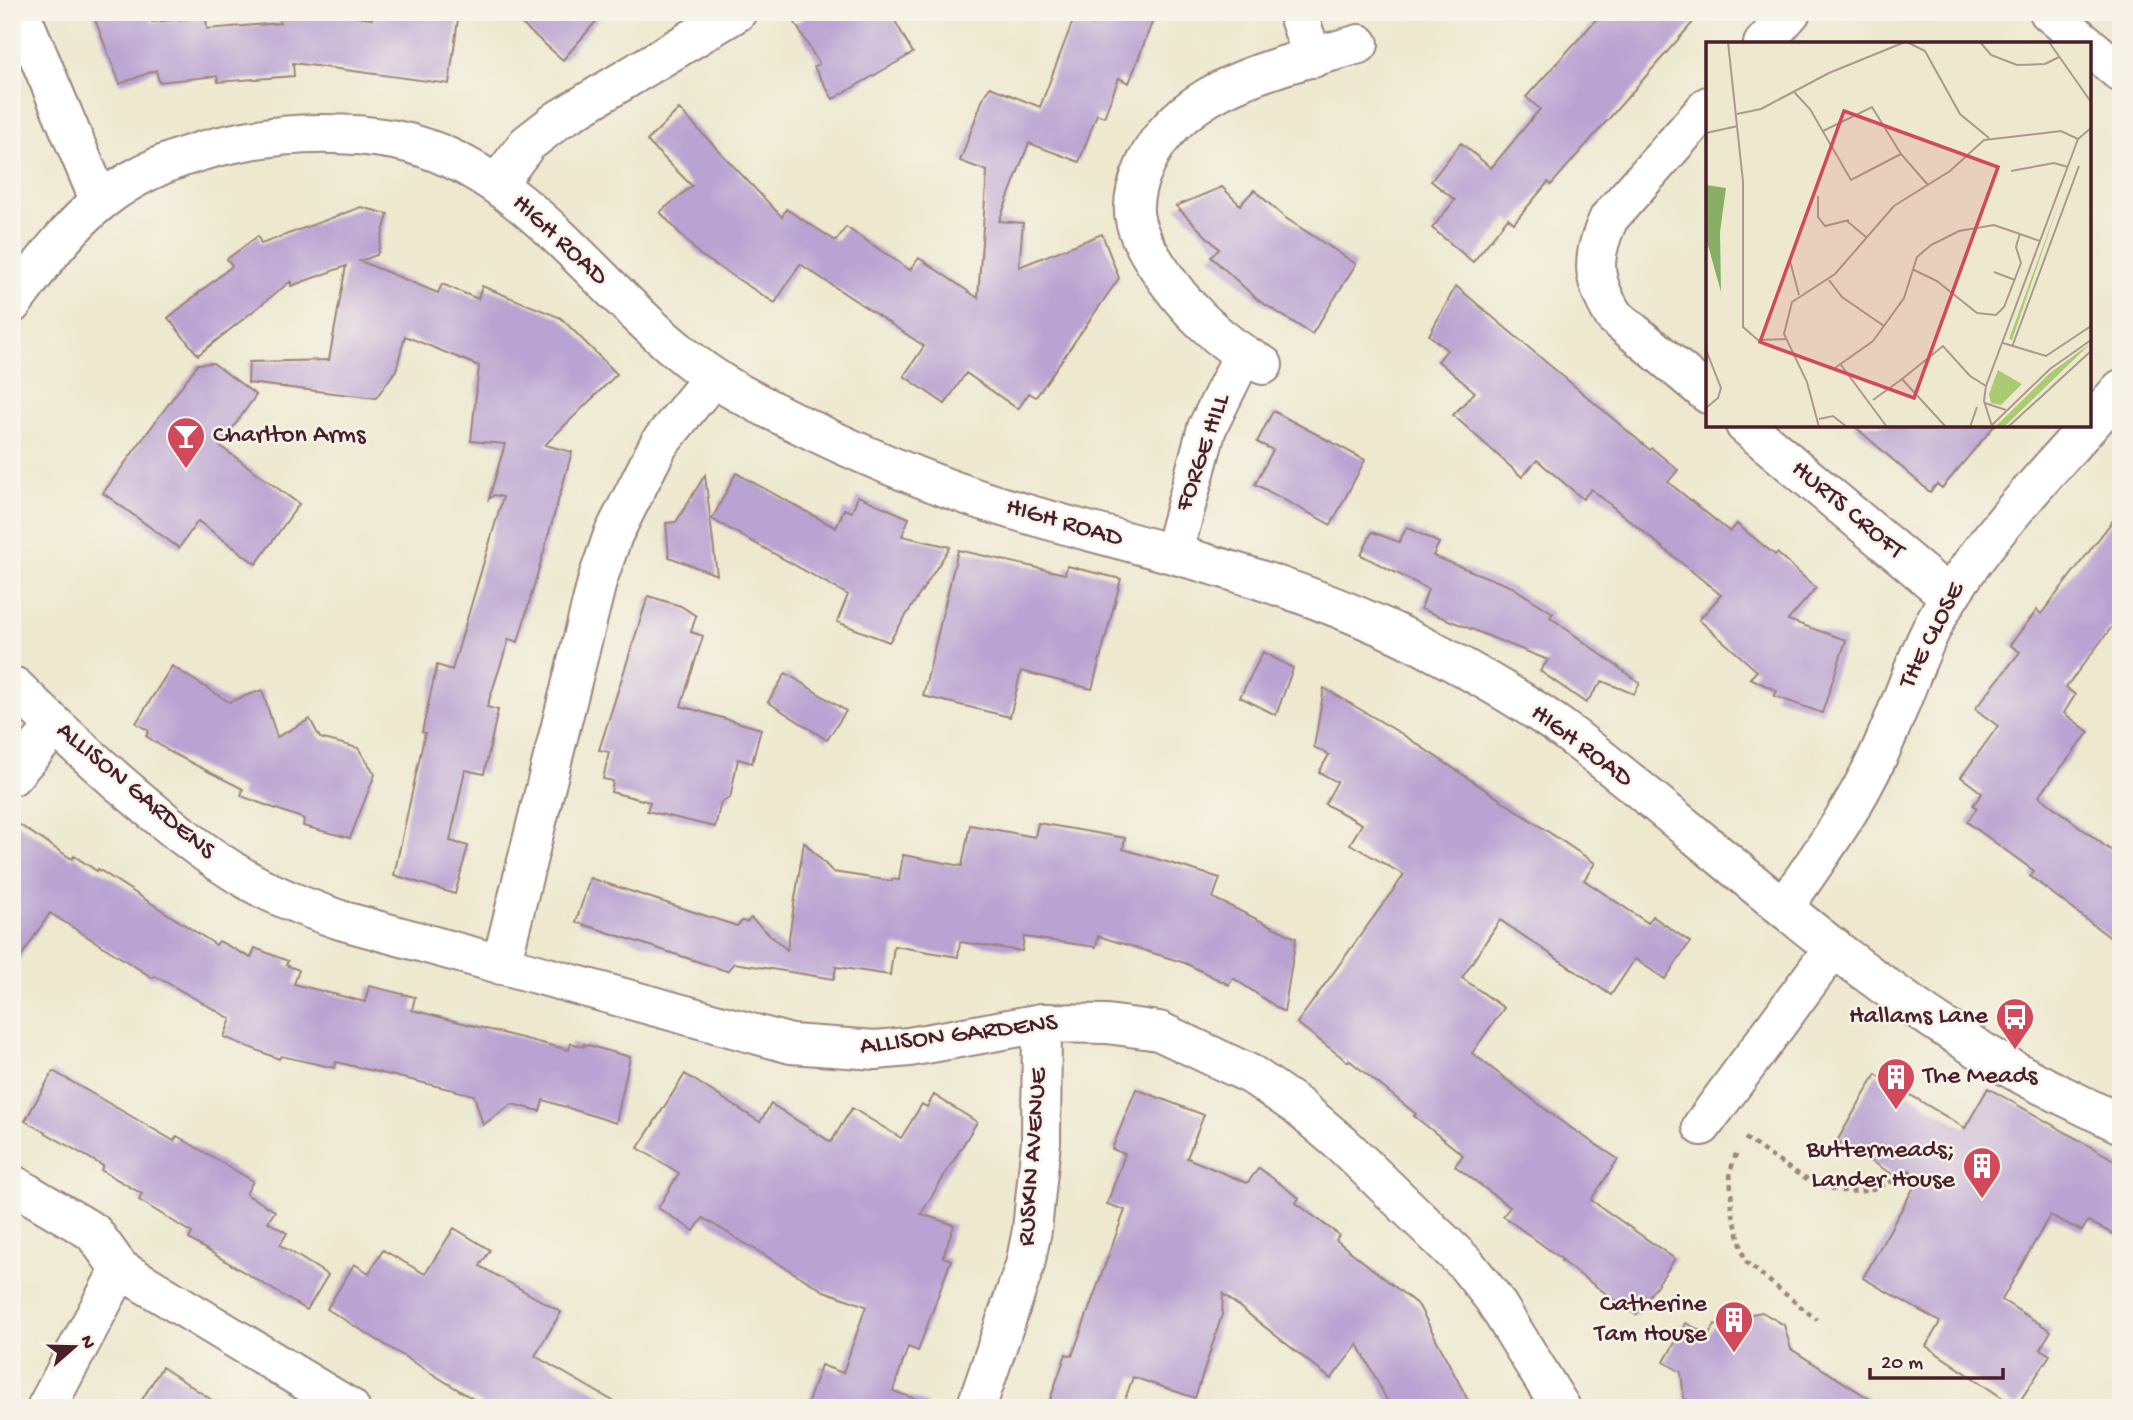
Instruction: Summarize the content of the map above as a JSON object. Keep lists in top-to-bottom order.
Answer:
{
  "streets": {
    "street": [
      "HIGH ROAD",
      "FORGE HILL",
      "HURTS CROFT",
      "THE CLOSE",
      "ALLISON GARDENS",
      "RUSKIN AVENUE"
    ]
  },
  "crossings": [
    ["HIGH ROAD", "FORGE HILL"],
    ["HIGH ROAD", "THE CLOSE"],
    ["HURTS CROFT", "THE CLOSE"],
    ["ALLISON GARDENS", "RUSKIN AVENUE"]
  ],
  "places": {
    "bar": ["Charlton Arms"],
    "bus stop": ["Hallams Lane"],
    "building": ["The Meads", "Buttermeads; Lander House", "Catherine Tam House"]
  },
  "scale_bar": "20 m",
  "north": "right"
}
